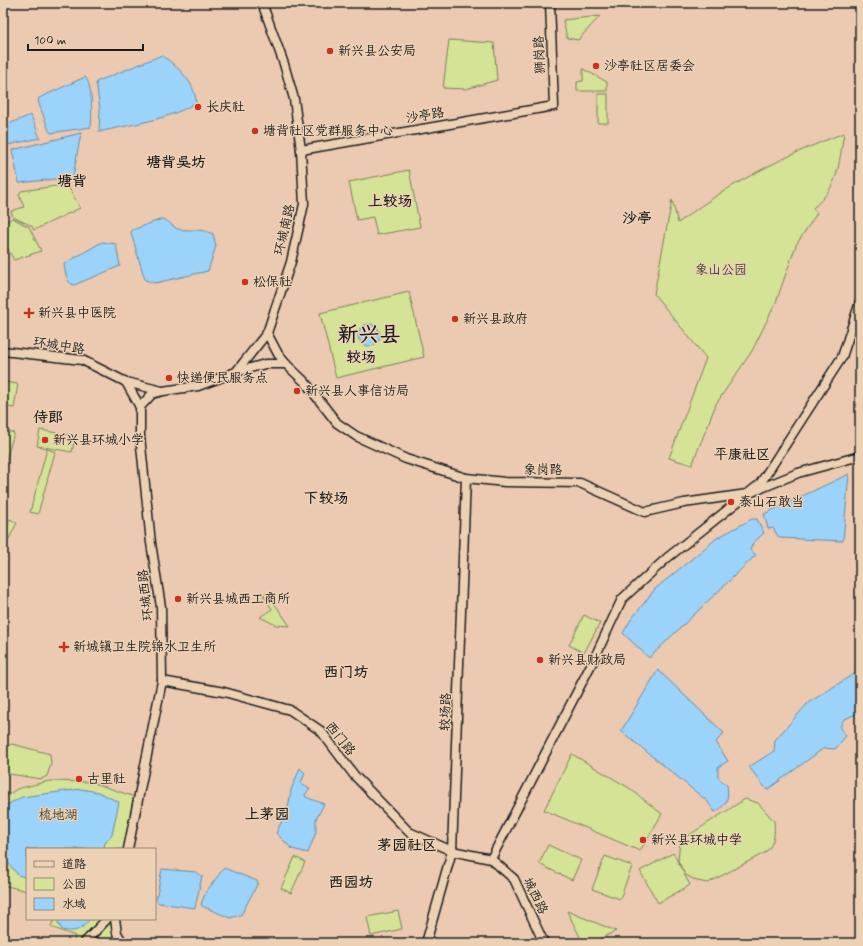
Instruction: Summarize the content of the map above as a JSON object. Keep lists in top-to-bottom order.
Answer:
{
  "streets": {
    "street": [
      "狮岗路",
      "沙亭路",
      "环城南路",
      "环城中路",
      "象岗路",
      "环城西路",
      "较场路",
      "西门路",
      "城西路"
    ]
  },
  "crossings": [
    ["狮岗路", "沙亭路"],
    ["沙亭路", "环城南路"],
    ["环城南路", "象岗路"],
    ["象岗路", "较场路"],
    ["环城西路", "西门路"],
    ["较场路", "西门路"],
    ["较场路", "城西路"],
    ["西门路", "城西路"]
  ],
  "districts": [
    "塘背吴坊",
    "塘背",
    "上较场",
    "沙亭",
    "新兴县",
    "较场",
    "侍郎",
    "平康社区",
    "下较场",
    "西门坊",
    "上茅园",
    "茅园社区",
    "西园坊"
  ],
  "parks": ["象山公园", "梳地湖"],
  "places": {
    "other": [
      "新兴县公安局",
      "沙亭社区居委会",
      "长庆社",
      "塘背社区党群服务中心",
      "松保社",
      "新兴县政府",
      "快递便民服务点",
      "新兴县人事信访局",
      "新兴县环城小学",
      "泰山石敢当",
      "新兴县城西工商所",
      "新兴县财政局",
      "古里社",
      "新兴县环城中学"
    ],
    "health": ["新兴县中医院", "新城镇卫生院锦水卫生所"]
  },
  "legend": ["道路", "公园", "水域"],
  "scale_bar": "100 m"
}
